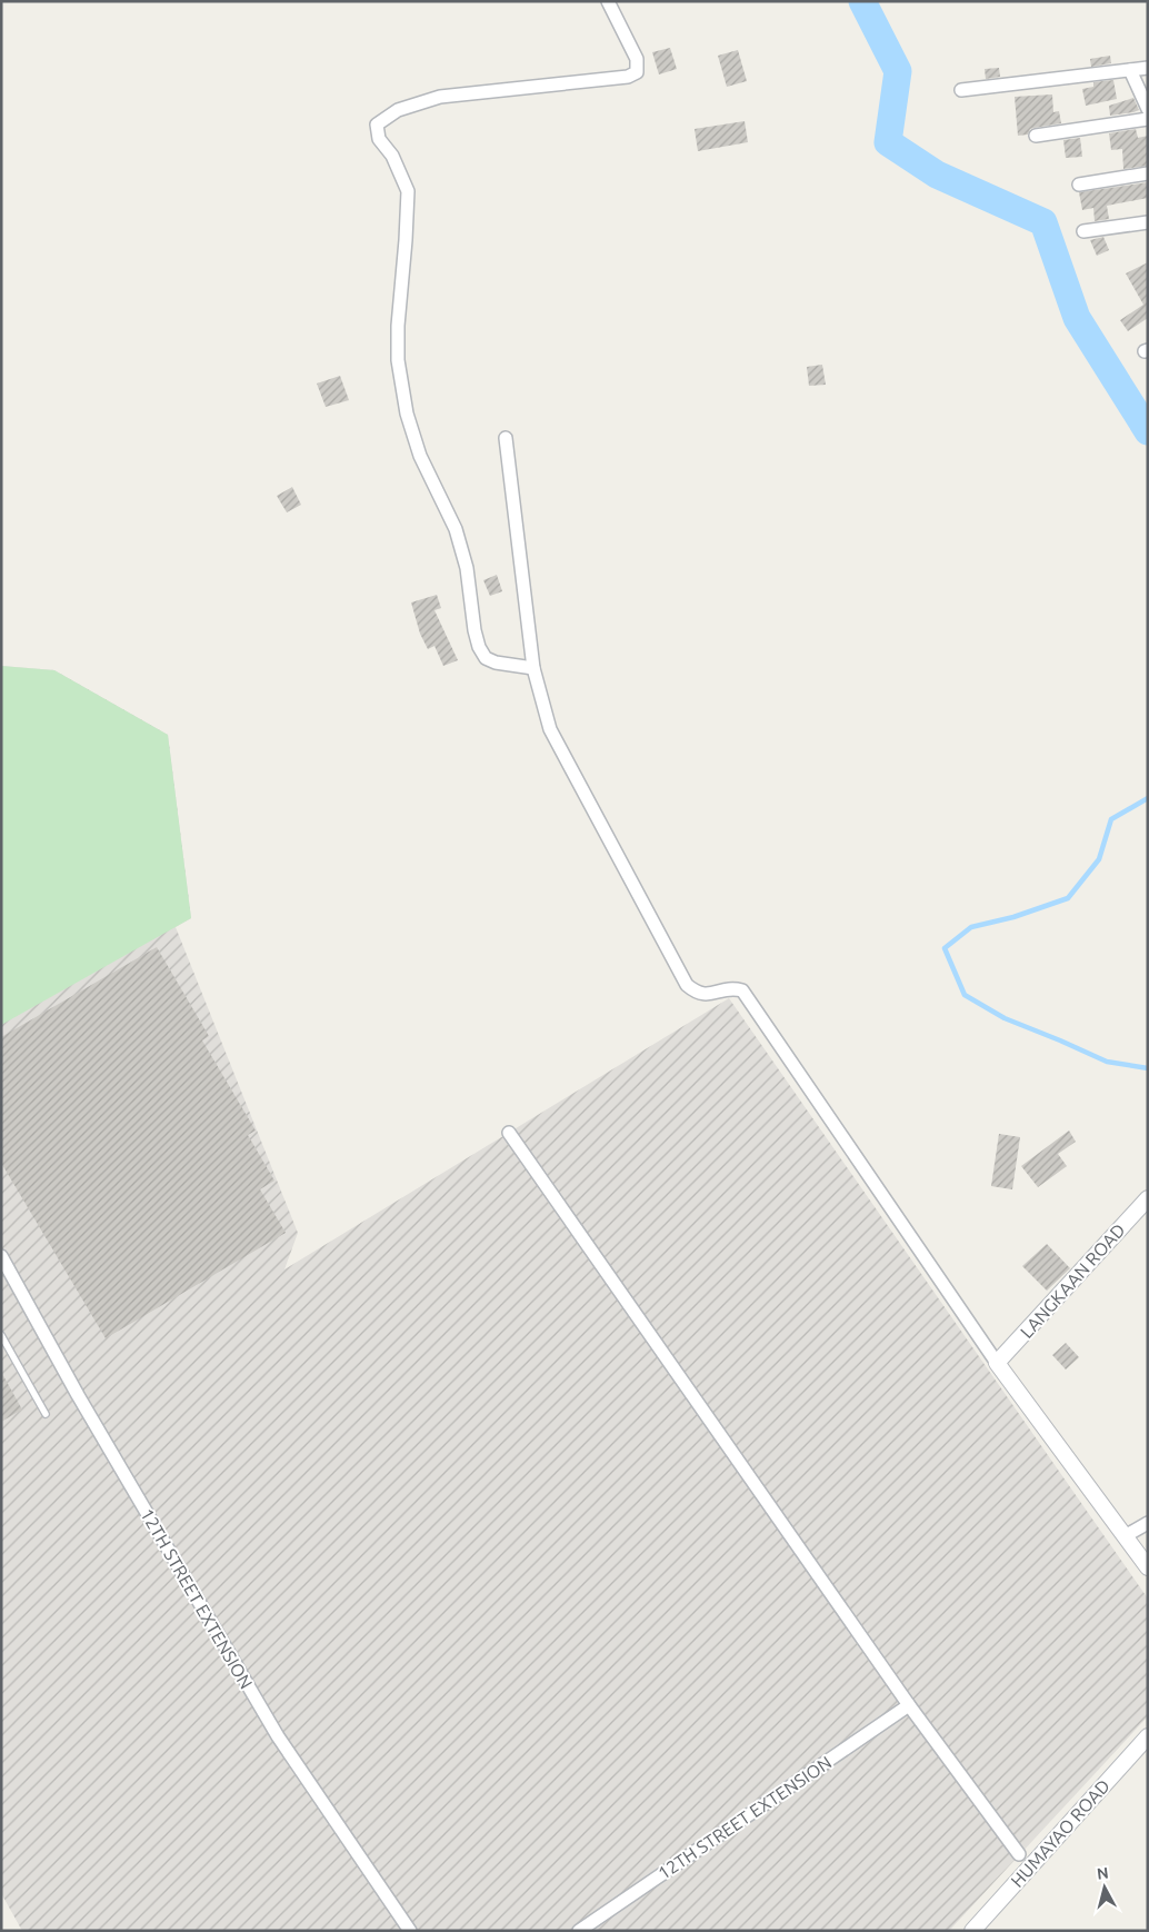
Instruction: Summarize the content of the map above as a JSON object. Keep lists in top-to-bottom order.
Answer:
{
  "streets": {
    "street": ["LANGKAAN ROAD", "12TH STREET EXTENSION", "HUMAYAO ROAD"]
  },
  "north": "top"
}
